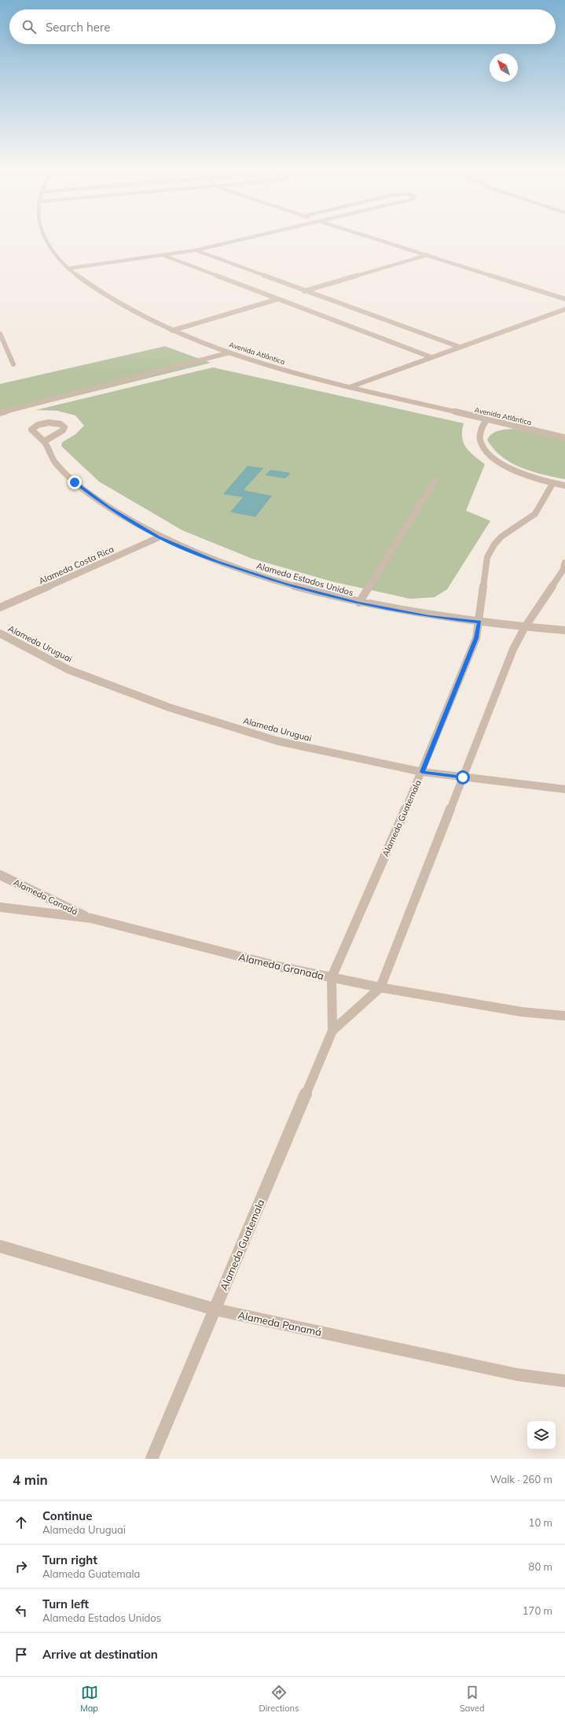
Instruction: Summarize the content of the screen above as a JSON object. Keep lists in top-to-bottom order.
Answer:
{
  "streets": {
    "street": [
      "Avenida Atlântica",
      "Alameda Costa Rica",
      "Alameda Estados Unidos",
      "Alameda Uruguai",
      "Alameda Guatemala",
      "Alameda Canadá",
      "Alameda Granada",
      "Alameda Panamá"
    ]
  },
  "crossings": [
    ["Alameda Costa Rica", "Alameda Estados Unidos"],
    ["Alameda Estados Unidos", "Alameda Guatemala"],
    ["Alameda Uruguai", "Alameda Guatemala"],
    ["Alameda Guatemala", "Alameda Granada"],
    ["Alameda Guatemala", "Alameda Panamá"],
    ["Alameda Canadá", "Alameda Granada"]
  ],
  "north": "top left",
  "page": {
    "search": "Search here",
    "heading": ["4 min", "Walk · 260 m"],
    "list": [
      ["Continue", "Alameda Uruguai", "10 m"],
      ["Turn right", "Alameda Guatemala", "80 m"],
      ["Turn left", "Alameda Estados Unidos", "170 m"],
      "Arrive at destination"
    ],
    "nav": ["Map", "Directions", "Saved"]
  }
}
